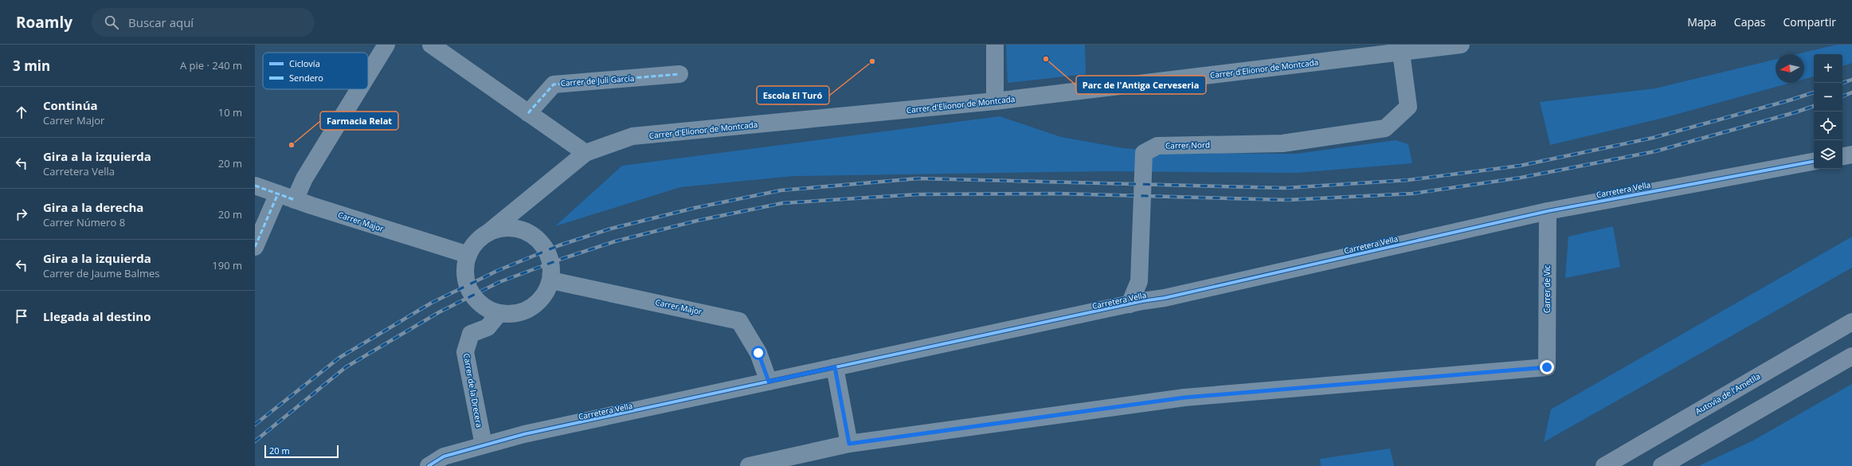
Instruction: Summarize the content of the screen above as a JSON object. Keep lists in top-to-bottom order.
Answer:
{
  "streets": {
    "highway": ["Autovia de l'Ametlla"],
    "street": [
      "Carrer d'Elionor de Montcada",
      "Carrer de Juli García",
      "Carrer Nord",
      "Carretera Vella",
      "Carrer Major",
      "Carrer de Vic",
      "Carrer de la Drecera"
    ]
  },
  "crossings": [
    ["Carrer d'Elionor de Montcada", "Carrer Nord"],
    ["Carrer d'Elionor de Montcada", "Carrer Major"],
    ["Carrer d'Elionor de Montcada", "Carrer de la Drecera"],
    ["Carrer Nord", "Carretera Vella"],
    ["Carretera Vella", "Carrer Major"],
    ["Carretera Vella", "Carrer de Vic"],
    ["Carretera Vella", "Carrer de la Drecera"],
    ["Carrer Major", "Carrer de la Drecera"]
  ],
  "places": ["Parc de l'Antiga Cerveseria", "Escola El Turó", "Farmacia Relat"],
  "legend": ["Ciclovía", "Sendero"],
  "scale_bar": "20 m",
  "north": "left",
  "page": {
    "header": "Roamly",
    "search": "Buscar aquí",
    "nav": ["Mapa", "Capas", "Compartir"],
    "heading": ["3 min", "A pie · 240 m"],
    "map_buttons": ["+", "−"],
    "list": [
      ["Continúa", "Carrer Major", "10 m"],
      ["Gira a la izquierda", "Carretera Vella", "20 m"],
      ["Gira a la derecha", "Carrer Número 8", "20 m"],
      ["Gira a la izquierda", "Carrer de Jaume Balmes", "190 m"],
      "Llegada al destino"
    ],
    "scale": "20 m"
  }
}
